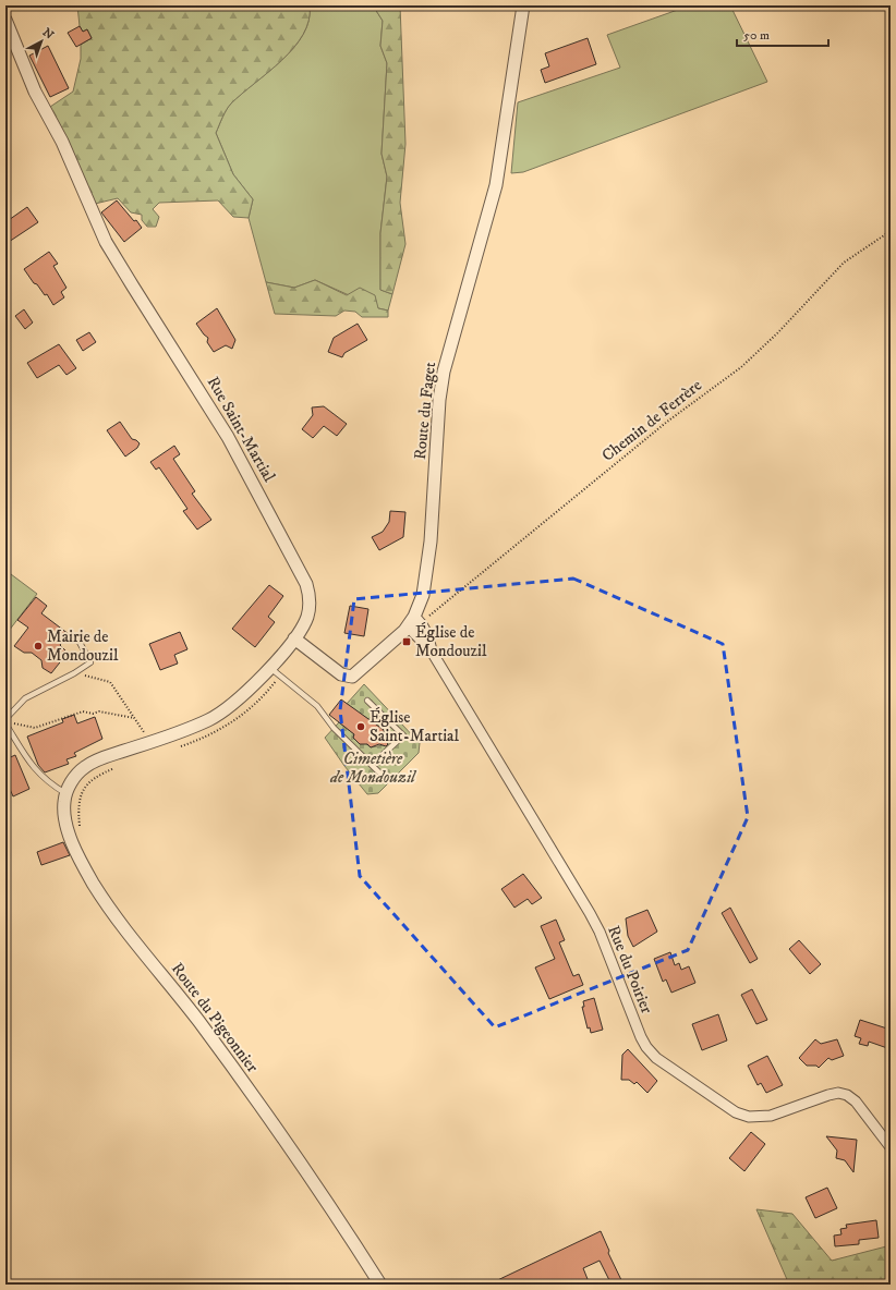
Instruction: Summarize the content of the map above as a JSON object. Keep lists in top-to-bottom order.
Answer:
{
  "streets": {
    "street": [
      "Route du Faget",
      "Rue Saint-Martial",
      "Rue du Poirier",
      "Route du Pigeonnier"
    ],
    "path": ["Chemin de Ferrère"]
  },
  "crossings": [
    ["Route du Faget", "Chemin de Ferrère"],
    ["Route du Faget", "Rue Saint-Martial"],
    ["Route du Faget", "Rue du Poirier"],
    ["Chemin de Ferrère", "Rue du Poirier"],
    ["Rue Saint-Martial", "Route du Pigeonnier"]
  ],
  "parks": ["Cimetière de Mondouzil"],
  "places": {
    "transit": ["Église de Mondouzil"],
    "other": ["Mairie de Mondouzil", "Église Saint-Martial"]
  },
  "scale_bar": "50 m",
  "north": "top right"
}
